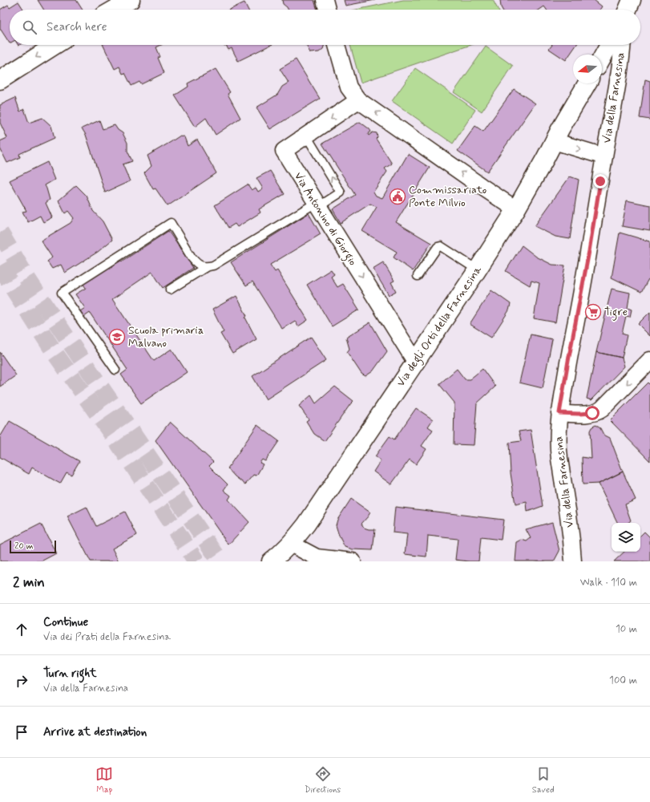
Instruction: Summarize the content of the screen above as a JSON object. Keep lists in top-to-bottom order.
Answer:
{
  "streets": {
    "street": ["Via della Farnesina", "Via Antonino di Giorgio", "Via degli Orti della Farnesina"]
  },
  "crossings": [
    ["Via della Farnesina", "Via degli Orti della Farnesina"],
    ["Via Antonino di Giorgio", "Via degli Orti della Farnesina"]
  ],
  "places": {
    "public building": ["Commissariato Ponte Milvio"],
    "supermarket": ["Tigre"],
    "school or university": ["Scuola primaria Malvano"]
  },
  "scale_bar": "20 m",
  "north": "left",
  "page": {
    "search": "Search here",
    "scale": "20 m",
    "heading": ["2 min", "Walk · 110 m"],
    "list": [
      ["Continue", "Via dei Prati della Farnesina", "10 m"],
      ["Turn right", "Via della Farnesina", "100 m"],
      "Arrive at destination"
    ],
    "nav": ["Map", "Directions", "Saved"]
  }
}
